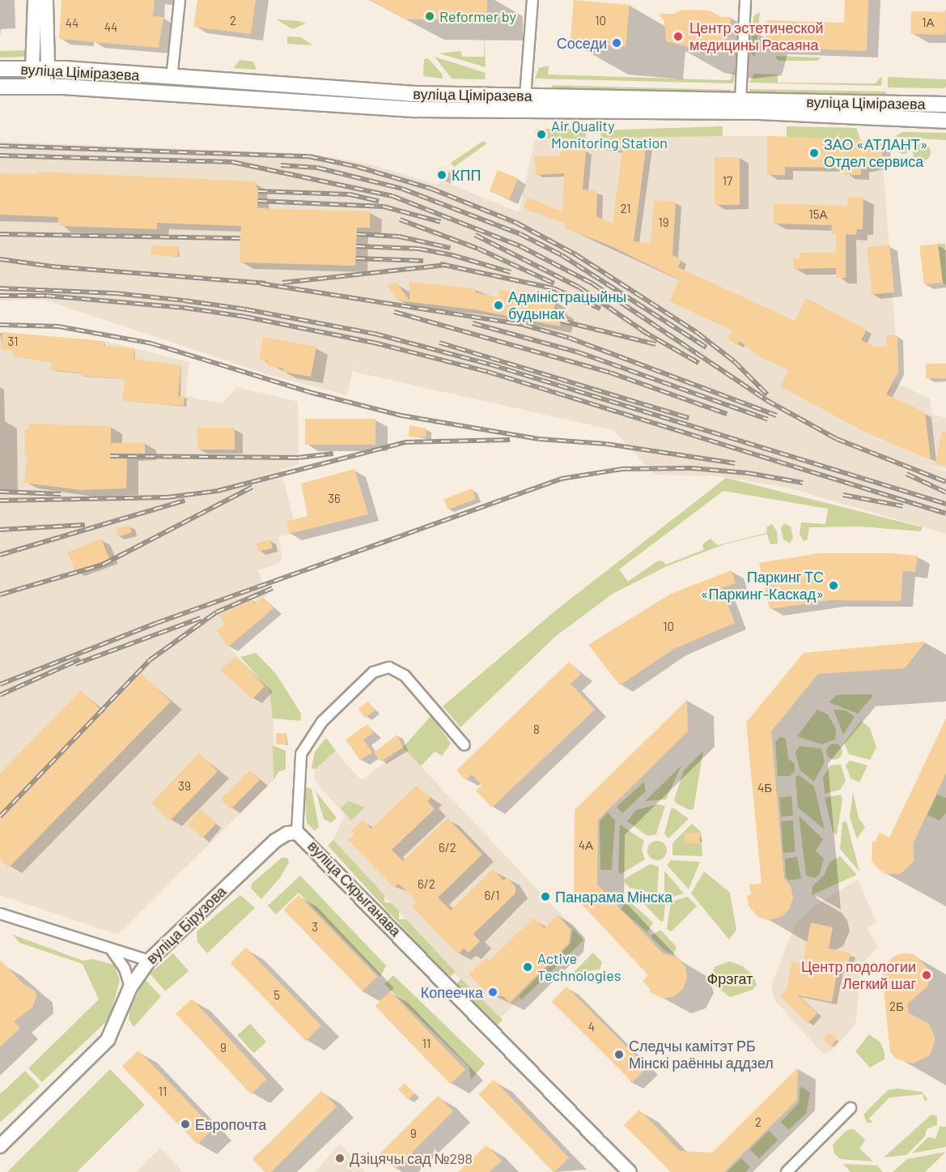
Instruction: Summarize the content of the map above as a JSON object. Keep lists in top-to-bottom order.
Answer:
{
  "streets": {
    "main road": ["вуліца Ціміразева"],
    "street": ["вуліца Скрыганава", "вуліца Бірузова"]
  },
  "crossings": [
    ["вуліца Скрыганава", "вуліца Бірузова"]
  ],
  "parks": ["Фрэгат"],
  "places": [
    "Reformer by",
    "Центр эстетической медицины Расаяна",
    "Соседи",
    "Air Quality Monitoring Station",
    "ЗАО «АТЛАНТ» Отдел сервиса",
    "КПП",
    "Адміністрацыйны будынак",
    "Паркинг ТС «Паркинг-Каскад»",
    "Панарама Мінска",
    "Active Technologies",
    "Центр подологии Легкий шаг",
    "Копеечка",
    "Следчы камітэт РБ Мінскі раённы аддзел",
    "Европочта",
    "Дзіцячы сад №298"
  ],
  "house_numbers": [
    "2",
    "10",
    "1А",
    "44",
    "44",
    "17",
    "21",
    "15А",
    "19",
    "31",
    "36",
    "10",
    "8",
    "39",
    "4Б",
    "4А",
    "6/2",
    "6/2",
    "6/1",
    "3",
    "5",
    "2Б",
    "4",
    "11",
    "9",
    "11",
    "2",
    "9"
  ]
}
